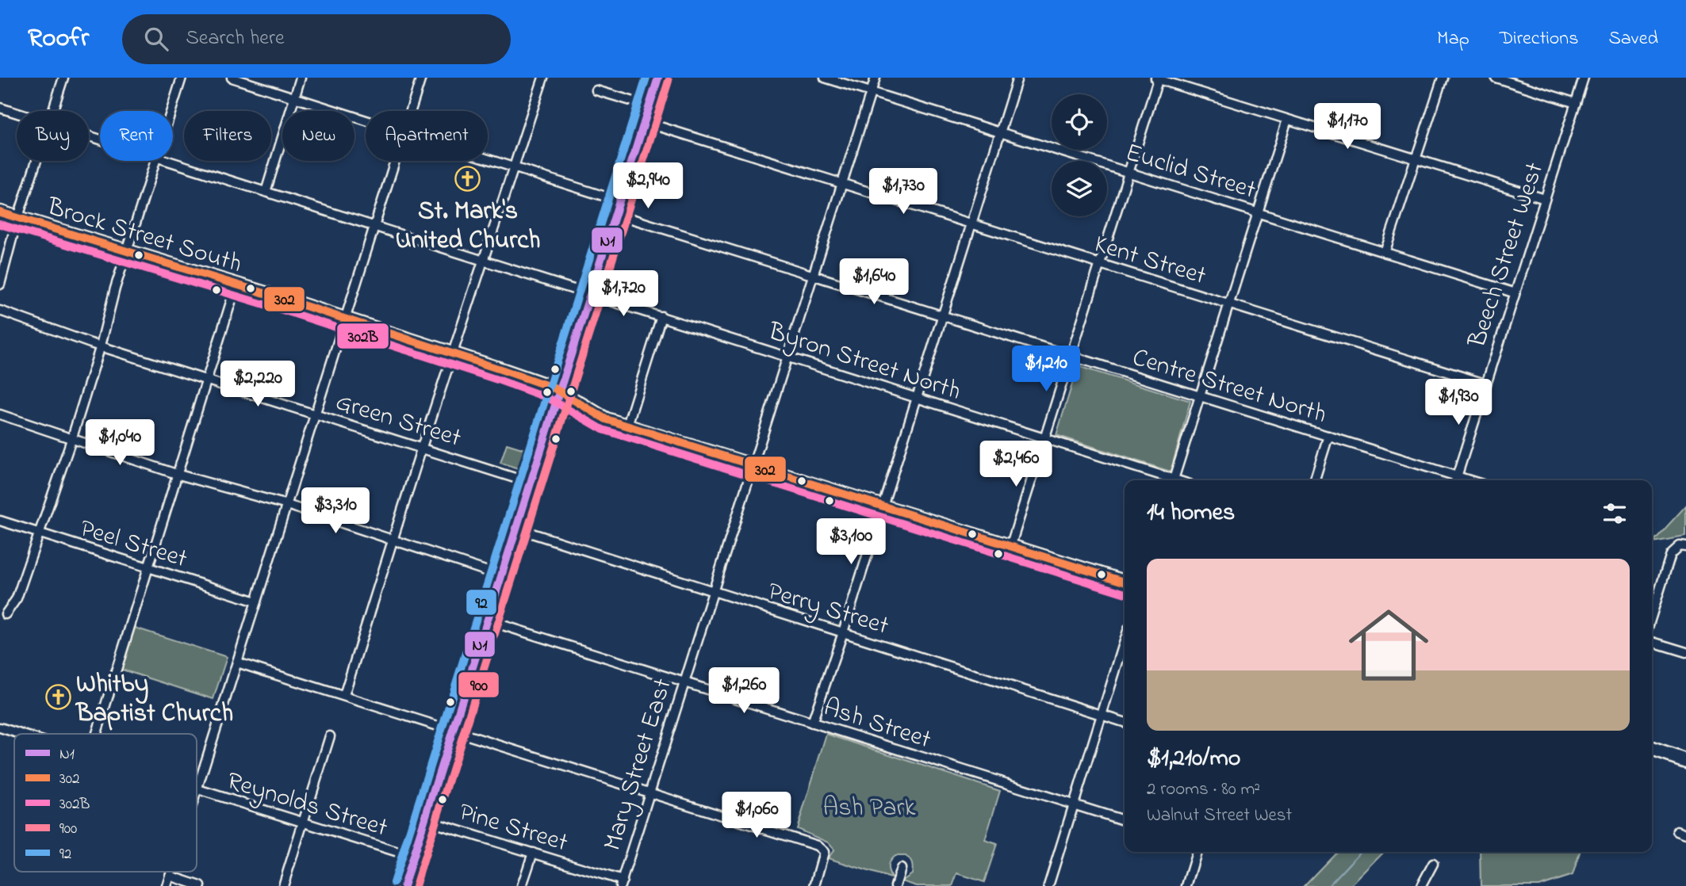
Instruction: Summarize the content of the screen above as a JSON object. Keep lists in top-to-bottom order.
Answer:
{
  "streets": {
    "main road": ["Brock Street South"],
    "street": [
      "Euclid Street",
      "Beech Street West",
      "Kent Street",
      "Byron Street North",
      "Centre Street North",
      "Green Street",
      "Peel Street",
      "Perry Street",
      "Ash Street",
      "Mary Street East",
      "Reynolds Street",
      "Pine Street"
    ]
  },
  "crossings": [
    ["Euclid Street", "Beech Street West"],
    ["Euclid Street", "Mary Street East"],
    ["Brock Street South", "Mary Street East"],
    ["Beech Street West", "Kent Street"],
    ["Beech Street West", "Centre Street North"],
    ["Kent Street", "Mary Street East"],
    ["Byron Street North", "Mary Street East"],
    ["Centre Street North", "Mary Street East"],
    ["Perry Street", "Mary Street East"],
    ["Ash Street", "Mary Street East"],
    ["Mary Street East", "Pine Street"]
  ],
  "parks": ["Ash Park"],
  "places": {
    "church": ["St. Mark's United Church", "Whitby Baptist Church"]
  },
  "lines": [
    "transit line N1",
    "transit line 92",
    "transit line 900",
    "transit line 302",
    "transit line 302B"
  ],
  "legend": [
    "N1",
    "302",
    "302B",
    "900",
    "92"
  ],
  "page": {
    "header": "Roofr",
    "search": "Search here",
    "nav": ["Map", "Directions", "Saved"],
    "price": [
      "$1,170",
      "$2,940",
      "$1,730",
      "$1,640",
      "$1,720",
      "$1,210",
      "$2,220",
      "$1,930",
      "$1,040",
      "$2,460",
      "$3,310",
      "$3,100",
      "$1,260",
      "$1,060"
    ],
    "chip": [
      "Buy",
      "Rent",
      "Filters",
      "New",
      "Apartment"
    ],
    "heading": "14 homes",
    "list": [
      {
        "name": "$1,210/mo",
        "note": "2 rooms · 80 m² · Walnut Street West"
      }
    ]
  }
}
